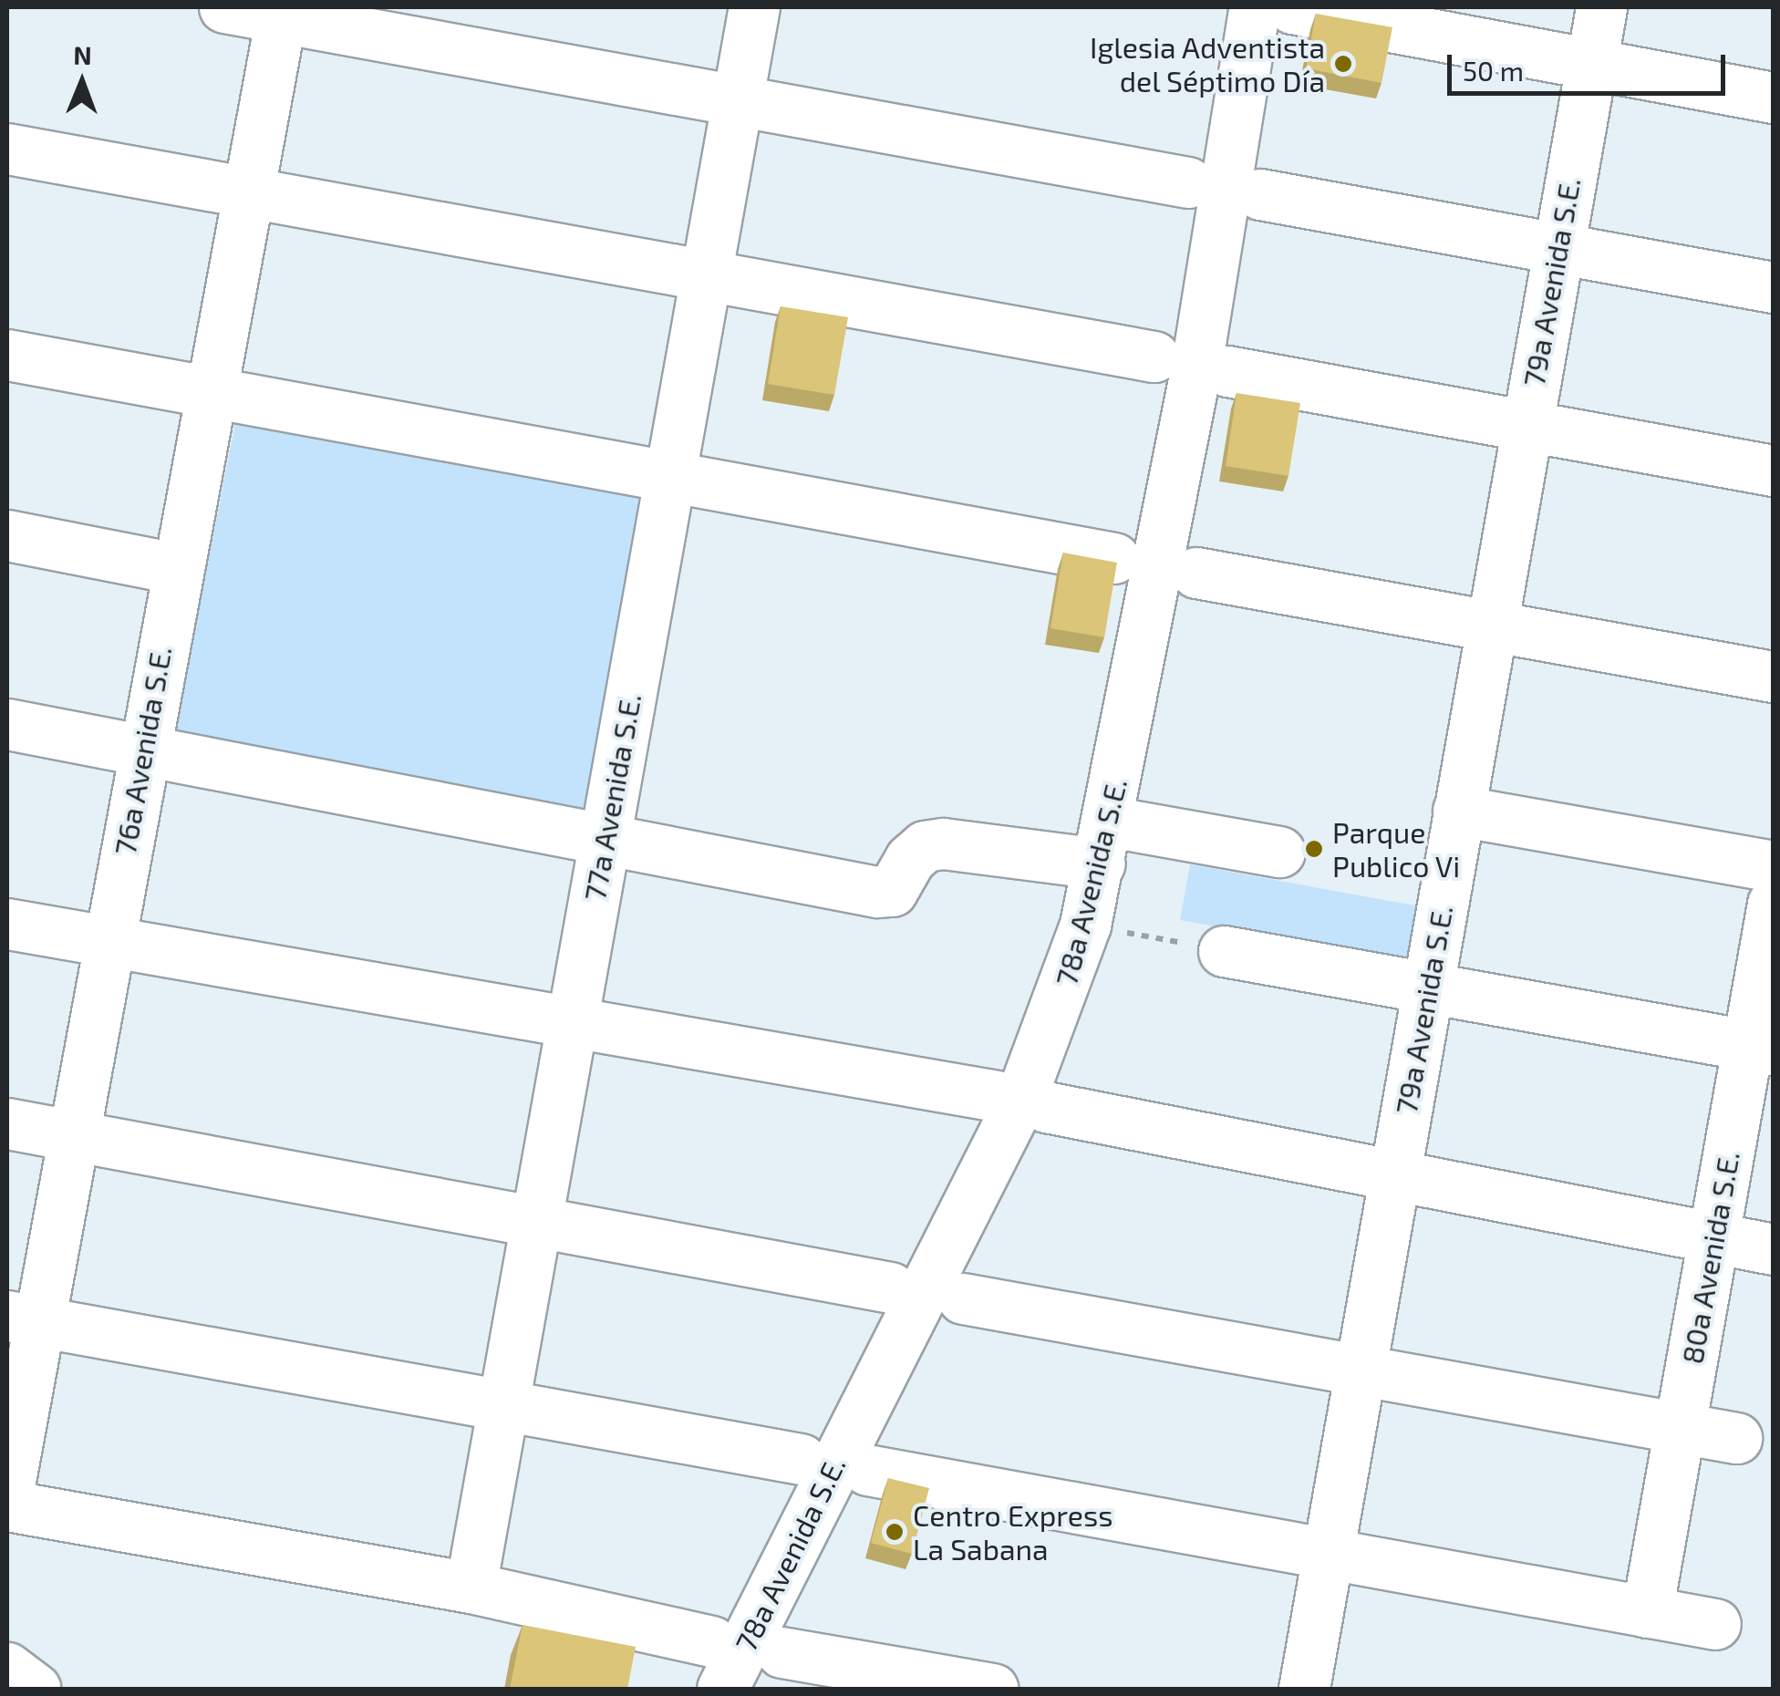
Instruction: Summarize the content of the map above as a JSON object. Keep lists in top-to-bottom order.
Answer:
{
  "streets": {
    "street": [
      "79a Avenida S.E.",
      "76a Avenida S.E.",
      "77a Avenida S.E.",
      "78a Avenida S.E.",
      "80a Avenida S.E."
    ]
  },
  "places": ["Iglesia Adventista del Séptimo Día", "Parque Publico Vi", "Centro Express La Sabana"],
  "scale_bar": "50 m",
  "north": "top"
}
